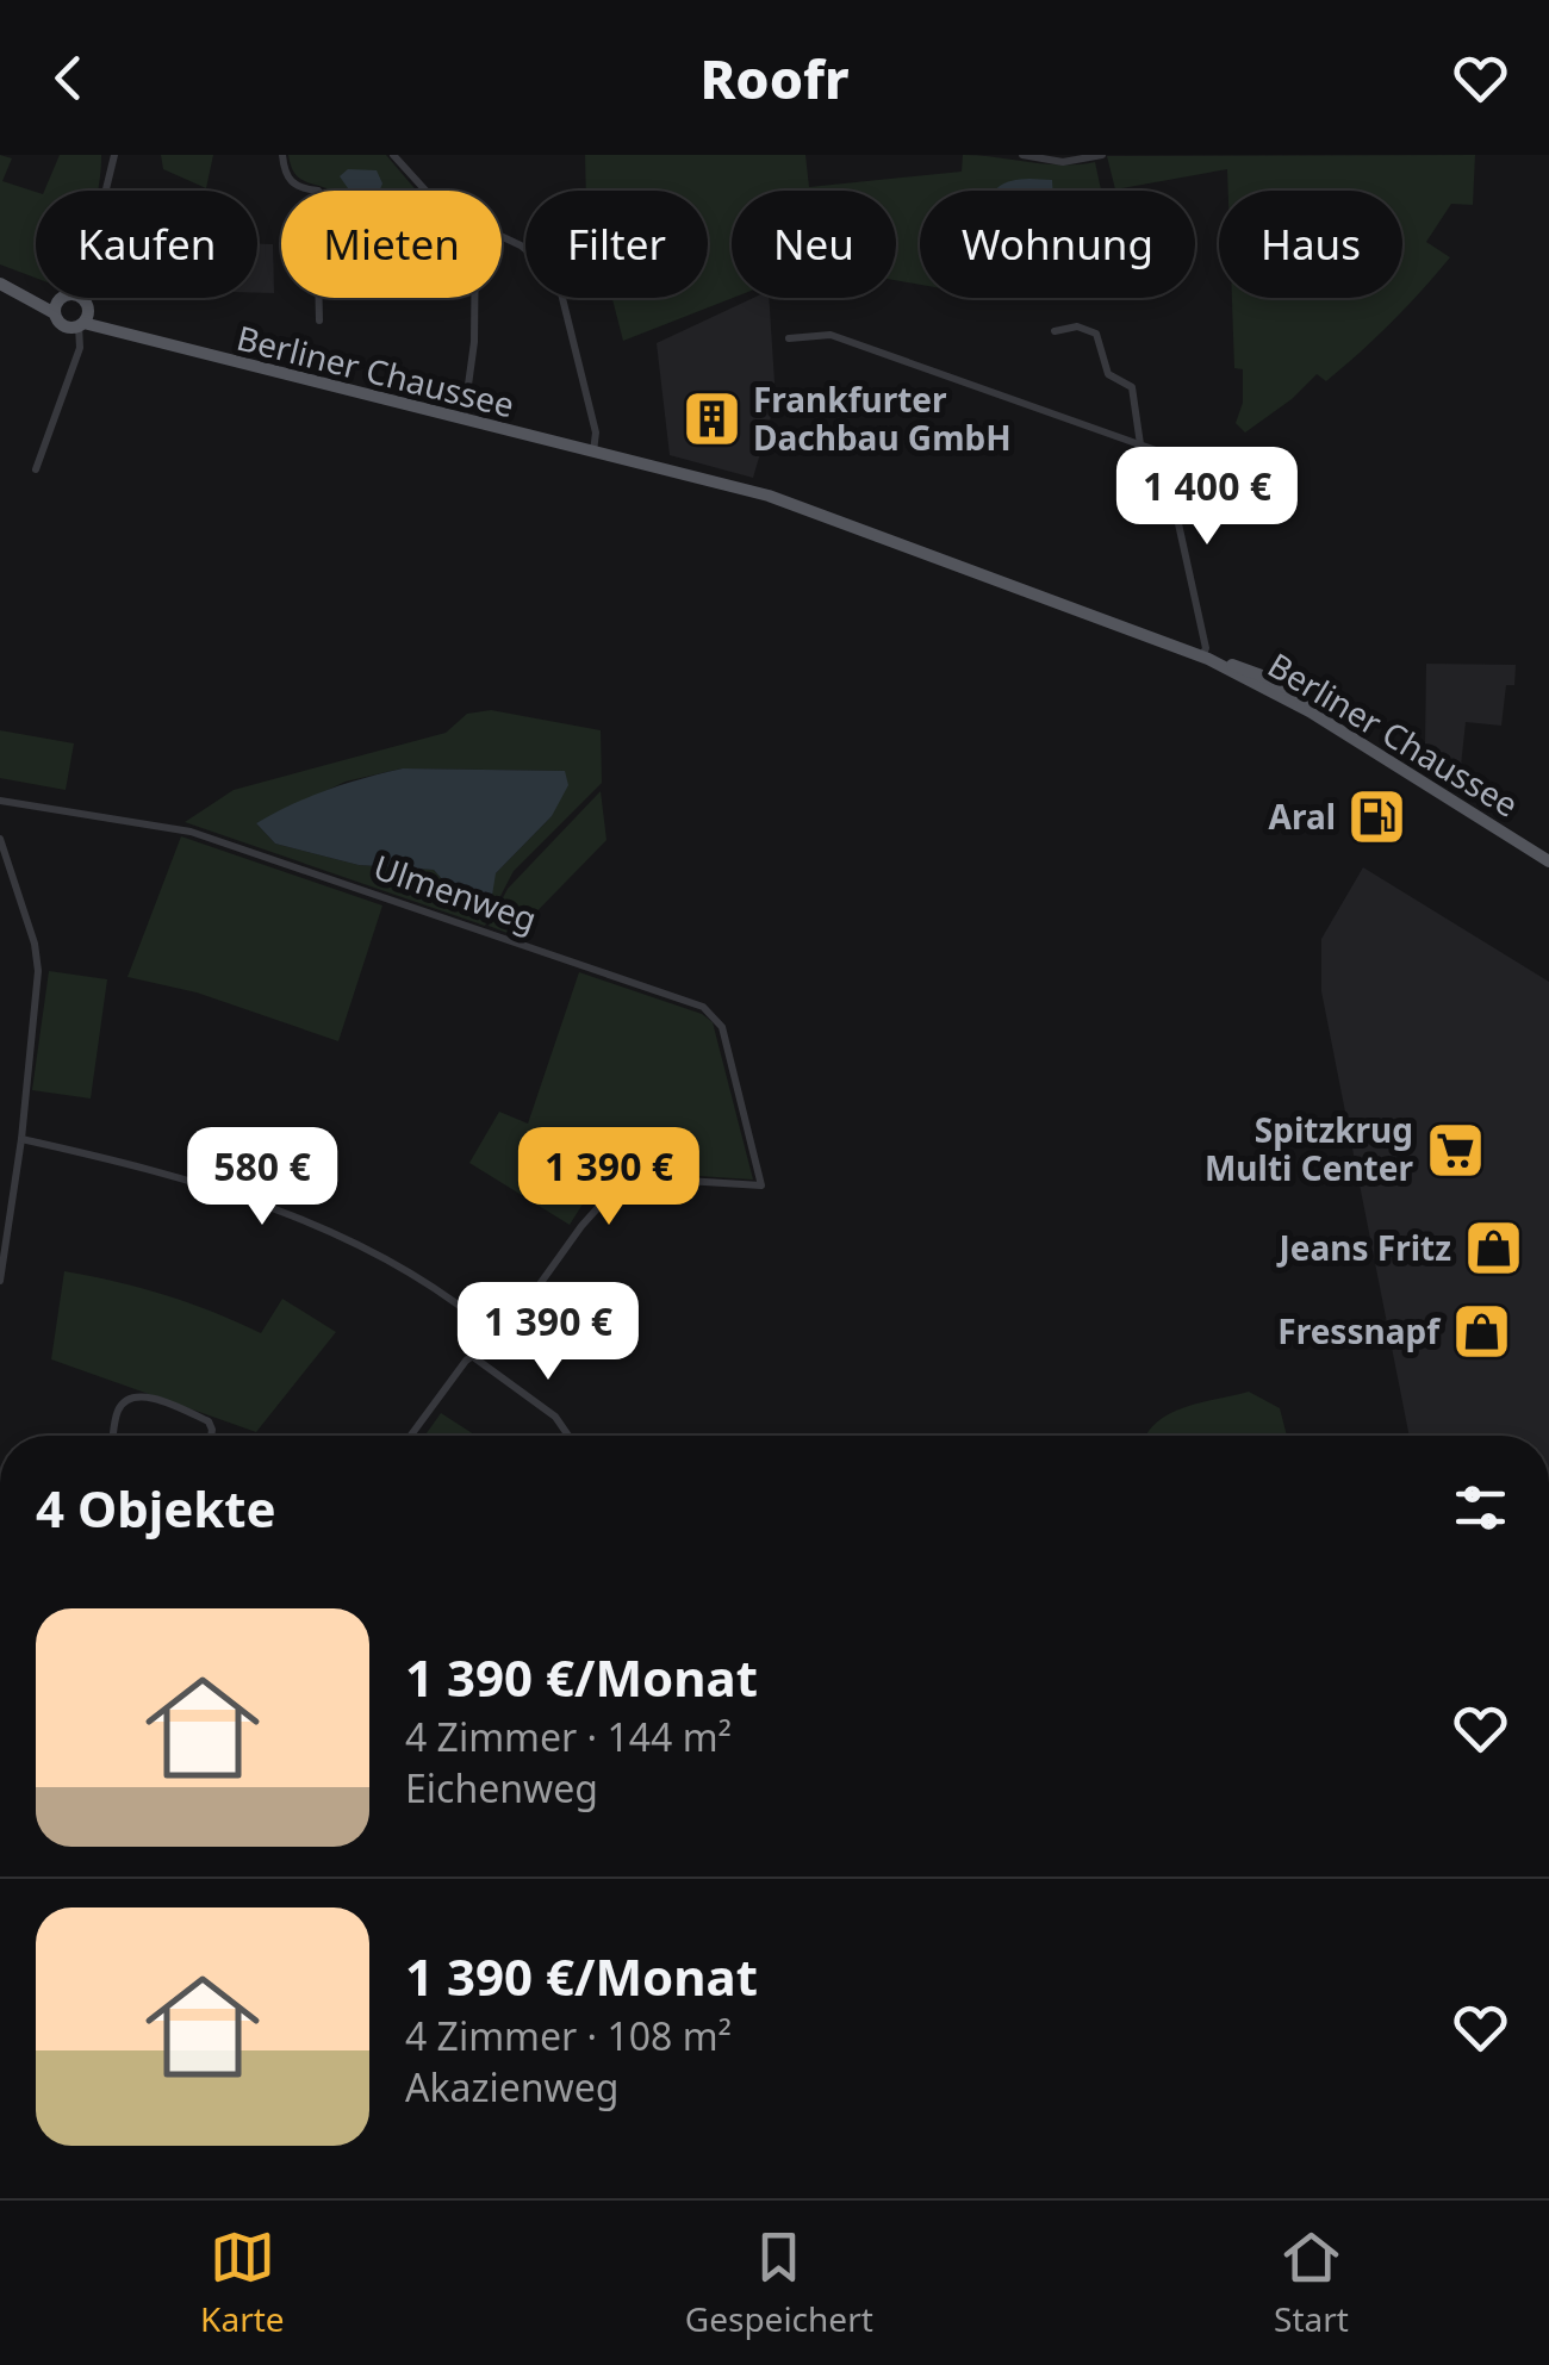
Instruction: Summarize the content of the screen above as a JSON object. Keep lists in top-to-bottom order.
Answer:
{
  "streets": {
    "main road": ["Berliner Chaussee"],
    "street": ["Ulmenweg"]
  },
  "places": {
    "building": ["Frankfurter Dachbau GmbH"],
    "fuel station": ["Aral"],
    "supermarket": ["Spitzkrug Multi Center"],
    "shop": ["Jeans Fritz", "Fressnapf"]
  },
  "page": {
    "header": "Roofr",
    "chip": [
      "Kaufen",
      "Mieten",
      "Filter",
      "Neu",
      "Wohnung",
      "Haus"
    ],
    "price": [
      "1 400 €",
      "580 €",
      "1 390 €",
      "1 390 €"
    ],
    "heading": "4 Objekte",
    "list": [
      {
        "name": "1 390 €/Monat",
        "note": "4 Zimmer · 144 m² · Eichenweg"
      },
      {
        "name": "1 390 €/Monat",
        "note": "4 Zimmer · 108 m² · Akazienweg"
      }
    ],
    "tabs": ["Karte", "Gespeichert", "Start"]
  }
}
